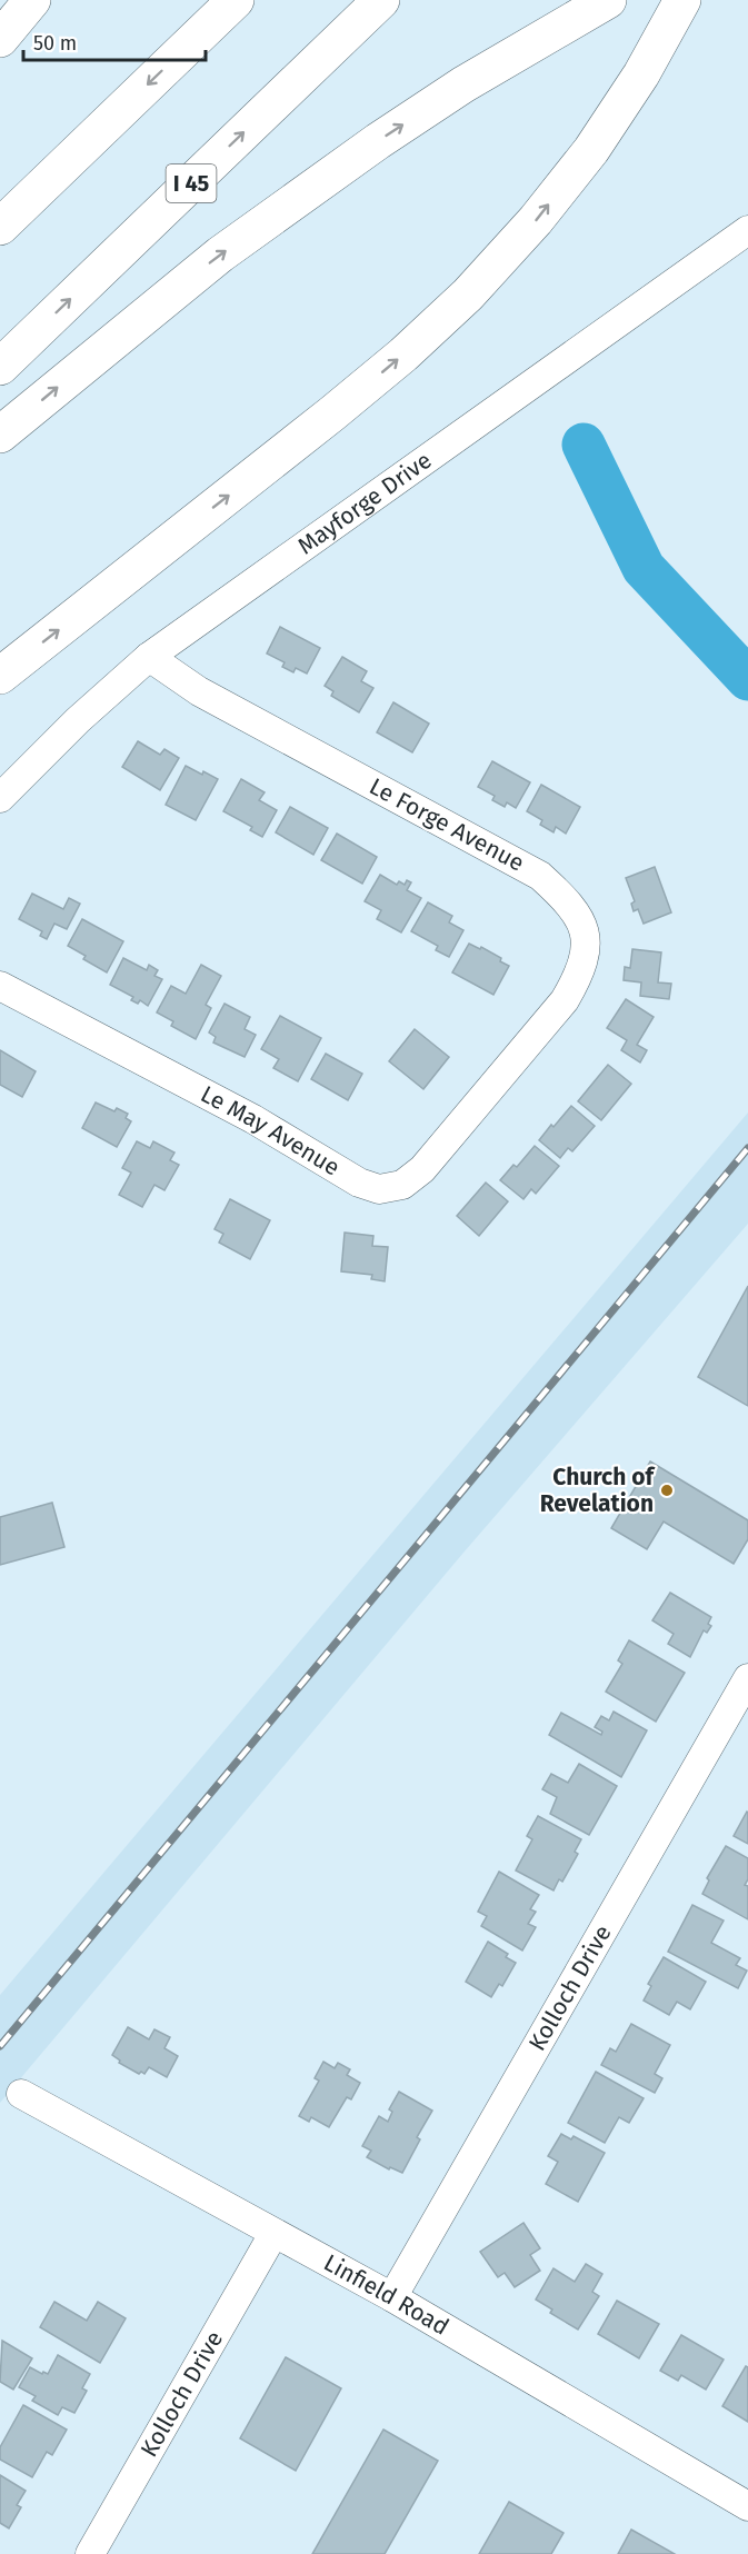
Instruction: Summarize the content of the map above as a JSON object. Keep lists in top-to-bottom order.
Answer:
{
  "streets": {
    "highway": ["I 45"],
    "street": [
      "Mayforge Drive",
      "Le Forge Avenue",
      "Le May Avenue",
      "Kolloch Drive",
      "Linfield Road"
    ]
  },
  "crossings": [
    ["Mayforge Drive", "Le Forge Avenue"],
    ["Le Forge Avenue", "Le May Avenue"],
    ["Kolloch Drive", "Linfield Road"]
  ],
  "places": ["Church of Revelation"],
  "scale_bar": "50 m"
}
